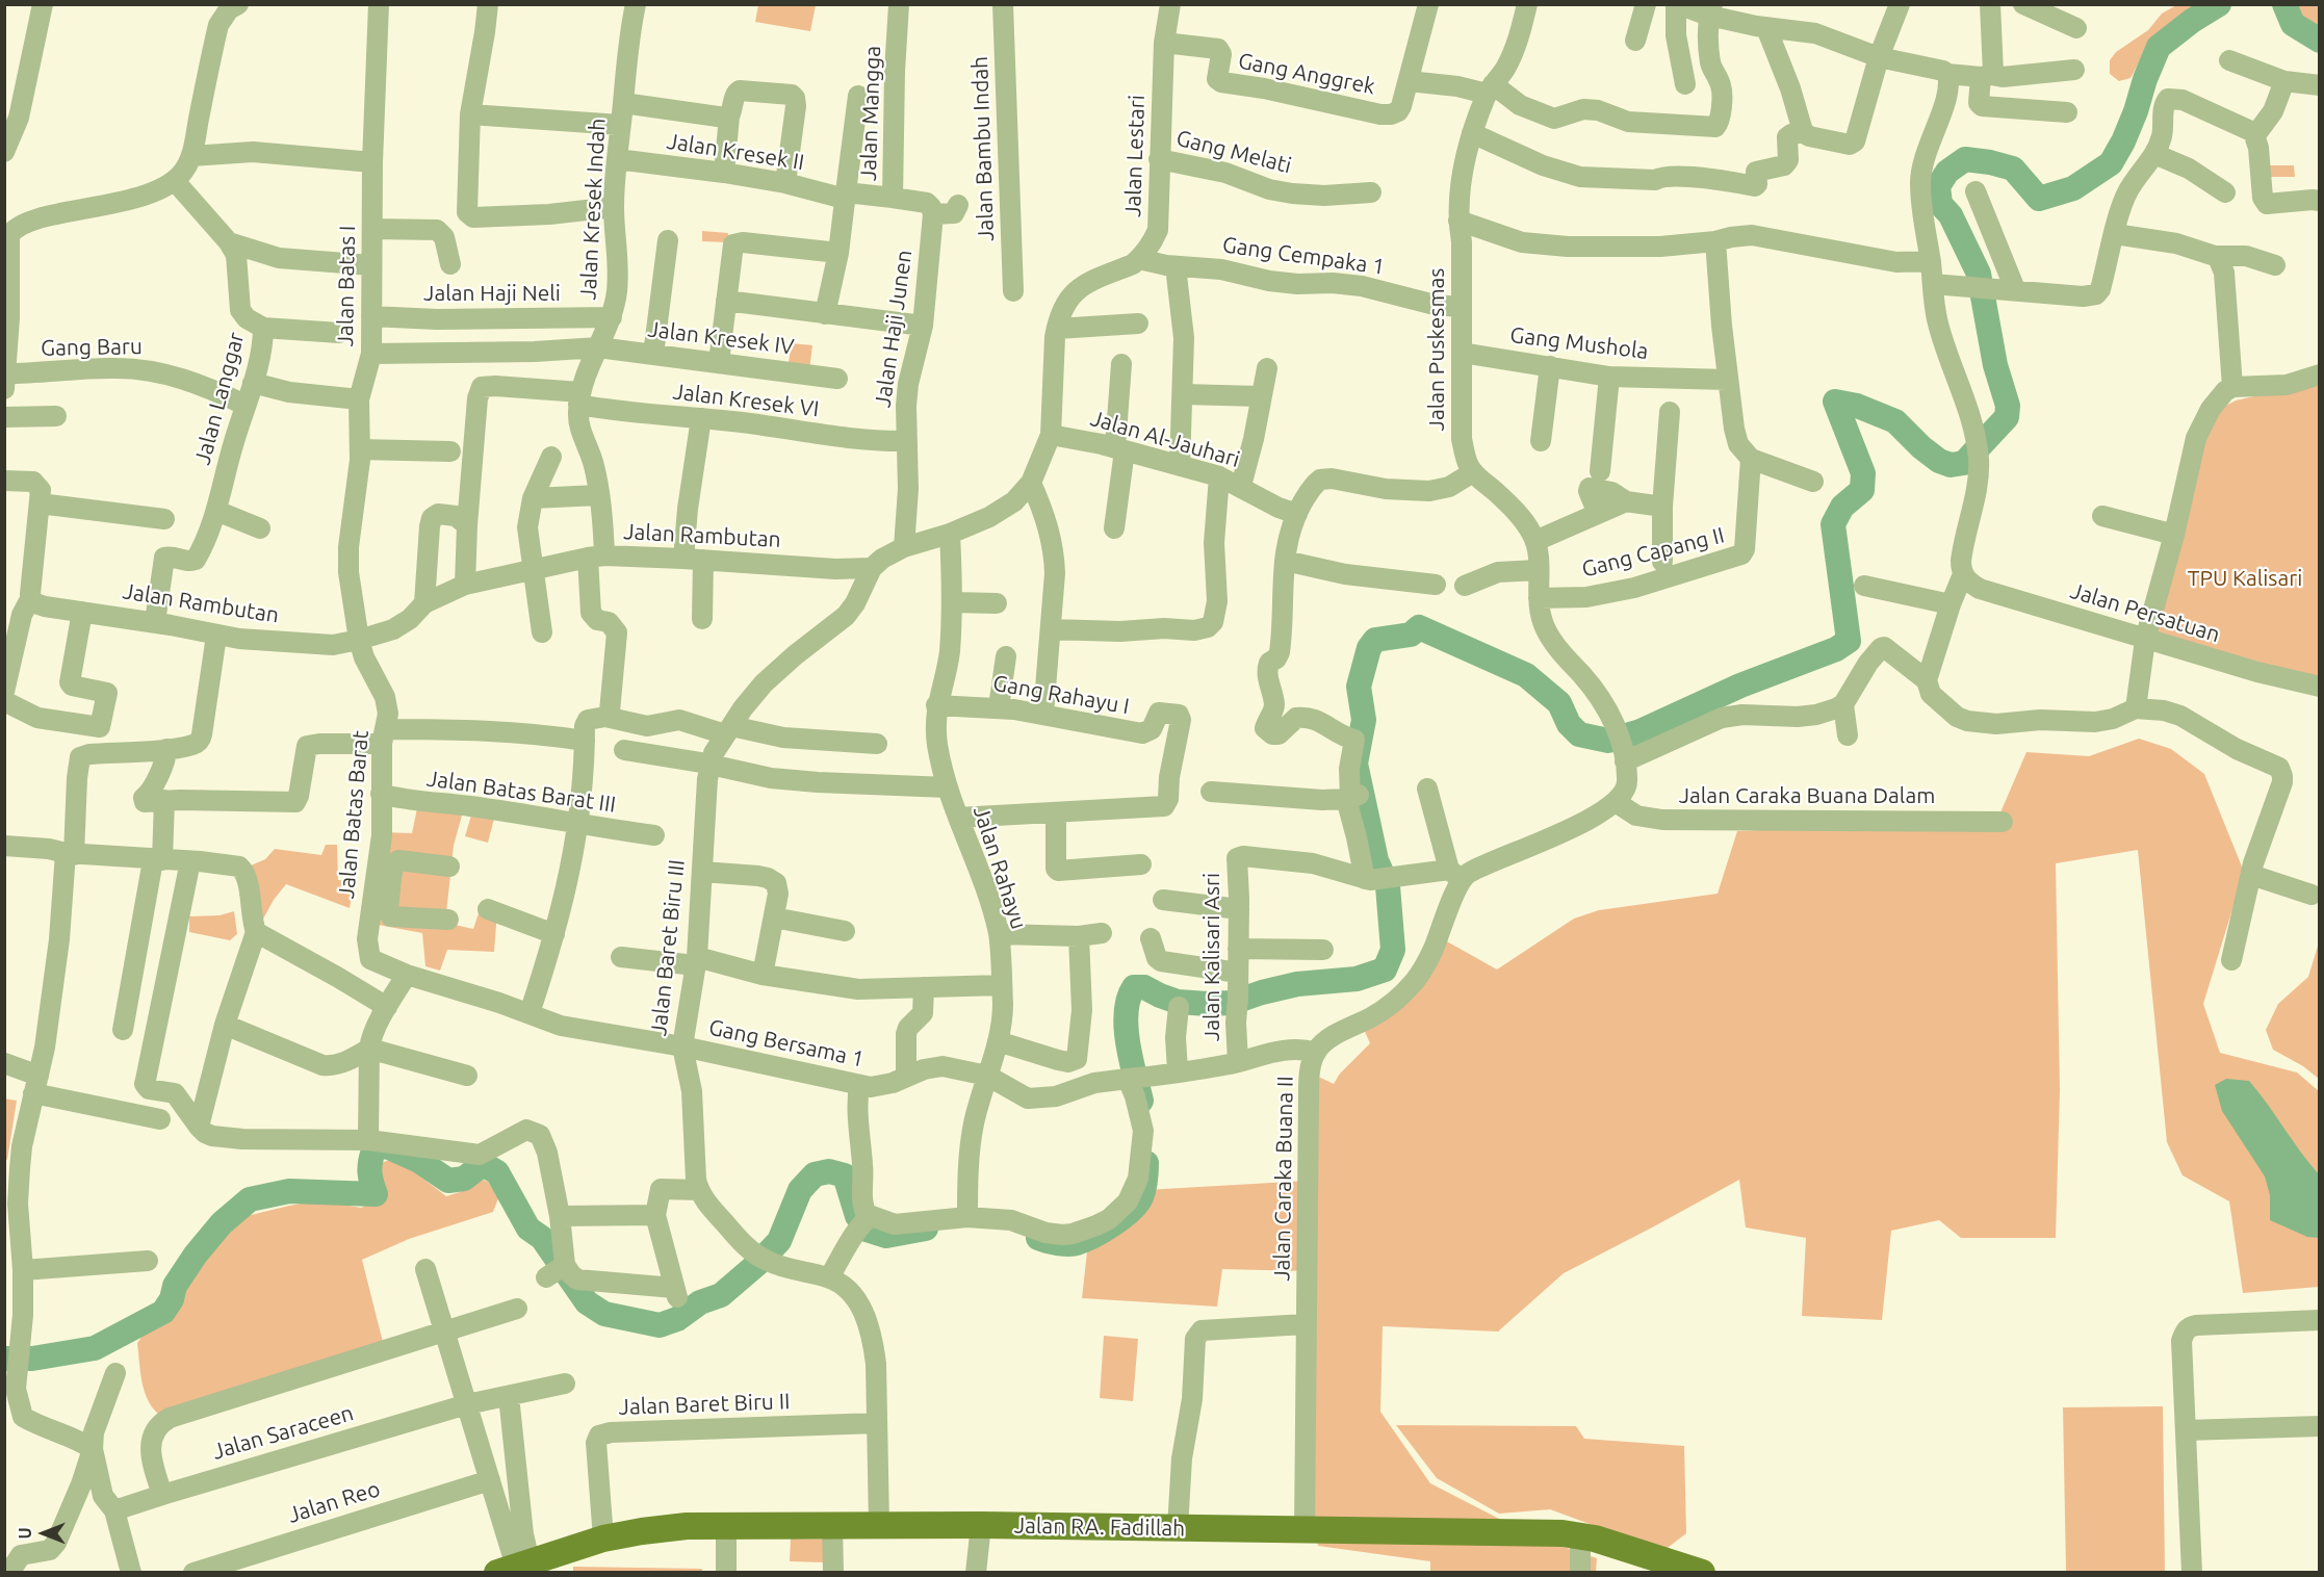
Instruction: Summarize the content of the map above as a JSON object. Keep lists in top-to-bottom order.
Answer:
{
  "streets": {
    "main road": ["Jalan RA. Fadillah"],
    "street": [
      "Gang Anggrek",
      "Jalan Mangga",
      "Jalan Bambu Indah",
      "Jalan Kresek II",
      "Gang Melati",
      "Jalan Lestari",
      "Jalan Kresek Indah",
      "Gang Cempaka 1",
      "Jalan Batas I",
      "Jalan Haji Neli",
      "Jalan Haji Junen",
      "Jalan Kresek IV",
      "Gang Mushola",
      "Gang Baru",
      "Jalan Puskesmas",
      "Jalan Langgar",
      "Jalan Kresek VI",
      "Jalan Al-Jauhari",
      "Jalan Rambutan",
      "Gang Capang II",
      "Jalan Persatuan",
      "Gang Rahayu I",
      "Jalan Batas Barat III",
      "Jalan Caraka Buana Dalam",
      "Jalan Batas Barat",
      "Jalan Rahayu",
      "Jalan Baret Biru III",
      "Jalan Kalisari Asri",
      "Gang Bersama 1",
      "Jalan Caraka Buana II",
      "Jalan Baret Biru II",
      "Jalan Saraceen",
      "Jalan Reo"
    ]
  },
  "crossings": [
    ["Gang Anggrek", "Jalan Lestari"],
    ["Jalan Mangga", "Jalan Kresek II"],
    ["Jalan Mangga", "Jalan Haji Junen"],
    ["Jalan Kresek II", "Jalan Kresek Indah"],
    ["Gang Melati", "Jalan Lestari"],
    ["Jalan Lestari", "Gang Cempaka 1"],
    ["Jalan Lestari", "Jalan Haji Junen"],
    ["Jalan Lestari", "Jalan Al-Jauhari"],
    ["Jalan Lestari", "Jalan Rambutan"],
    ["Jalan Lestari", "Jalan Rahayu"],
    ["Jalan Lestari", "Jalan Baret Biru III"],
    ["Jalan Kresek Indah", "Jalan Haji Neli"],
    ["Jalan Kresek Indah", "Jalan Kresek IV"],
    ["Jalan Kresek Indah", "Jalan Kresek VI"],
    ["Jalan Kresek Indah", "Jalan Rambutan"],
    ["Gang Cempaka 1", "Jalan Puskesmas"],
    ["Jalan Batas I", "Jalan Haji Neli"],
    ["Jalan Batas I", "Jalan Kresek IV"],
    ["Jalan Batas I", "Jalan Rambutan"],
    ["Jalan Batas I", "Jalan Batas Barat"],
    ["Jalan Haji Junen", "Jalan Kresek VI"],
    ["Gang Mushola", "Jalan Puskesmas"],
    ["Gang Baru", "Jalan Langgar"],
    ["Jalan Puskesmas", "Gang Capang II"],
    ["Jalan Puskesmas", "Jalan Caraka Buana Dalam"],
    ["Jalan Langgar", "Jalan Rambutan"],
    ["Jalan Rambutan", "Jalan Batas Barat"],
    ["Jalan Rambutan", "Jalan Baret Biru III"],
    ["Gang Rahayu I", "Jalan Rahayu"],
    ["Jalan Batas Barat III", "Jalan Batas Barat"],
    ["Jalan Batas Barat", "Gang Bersama 1"],
    ["Jalan Rahayu", "Gang Bersama 1"],
    ["Jalan Baret Biru III", "Gang Bersama 1"],
    ["Jalan Baret Biru III", "Jalan Baret Biru II"],
    ["Jalan Baret Biru III", "Jalan RA. Fadillah"],
    ["Jalan Kalisari Asri", "Gang Bersama 1"],
    ["Jalan Kalisari Asri", "Jalan Caraka Buana II"],
    ["Gang Bersama 1", "Jalan Caraka Buana II"],
    ["Jalan Caraka Buana II", "Jalan RA. Fadillah"],
    ["Jalan Baret Biru II", "Jalan RA. Fadillah"]
  ],
  "parks": ["TPU Kalisari"],
  "north": "left"
}
